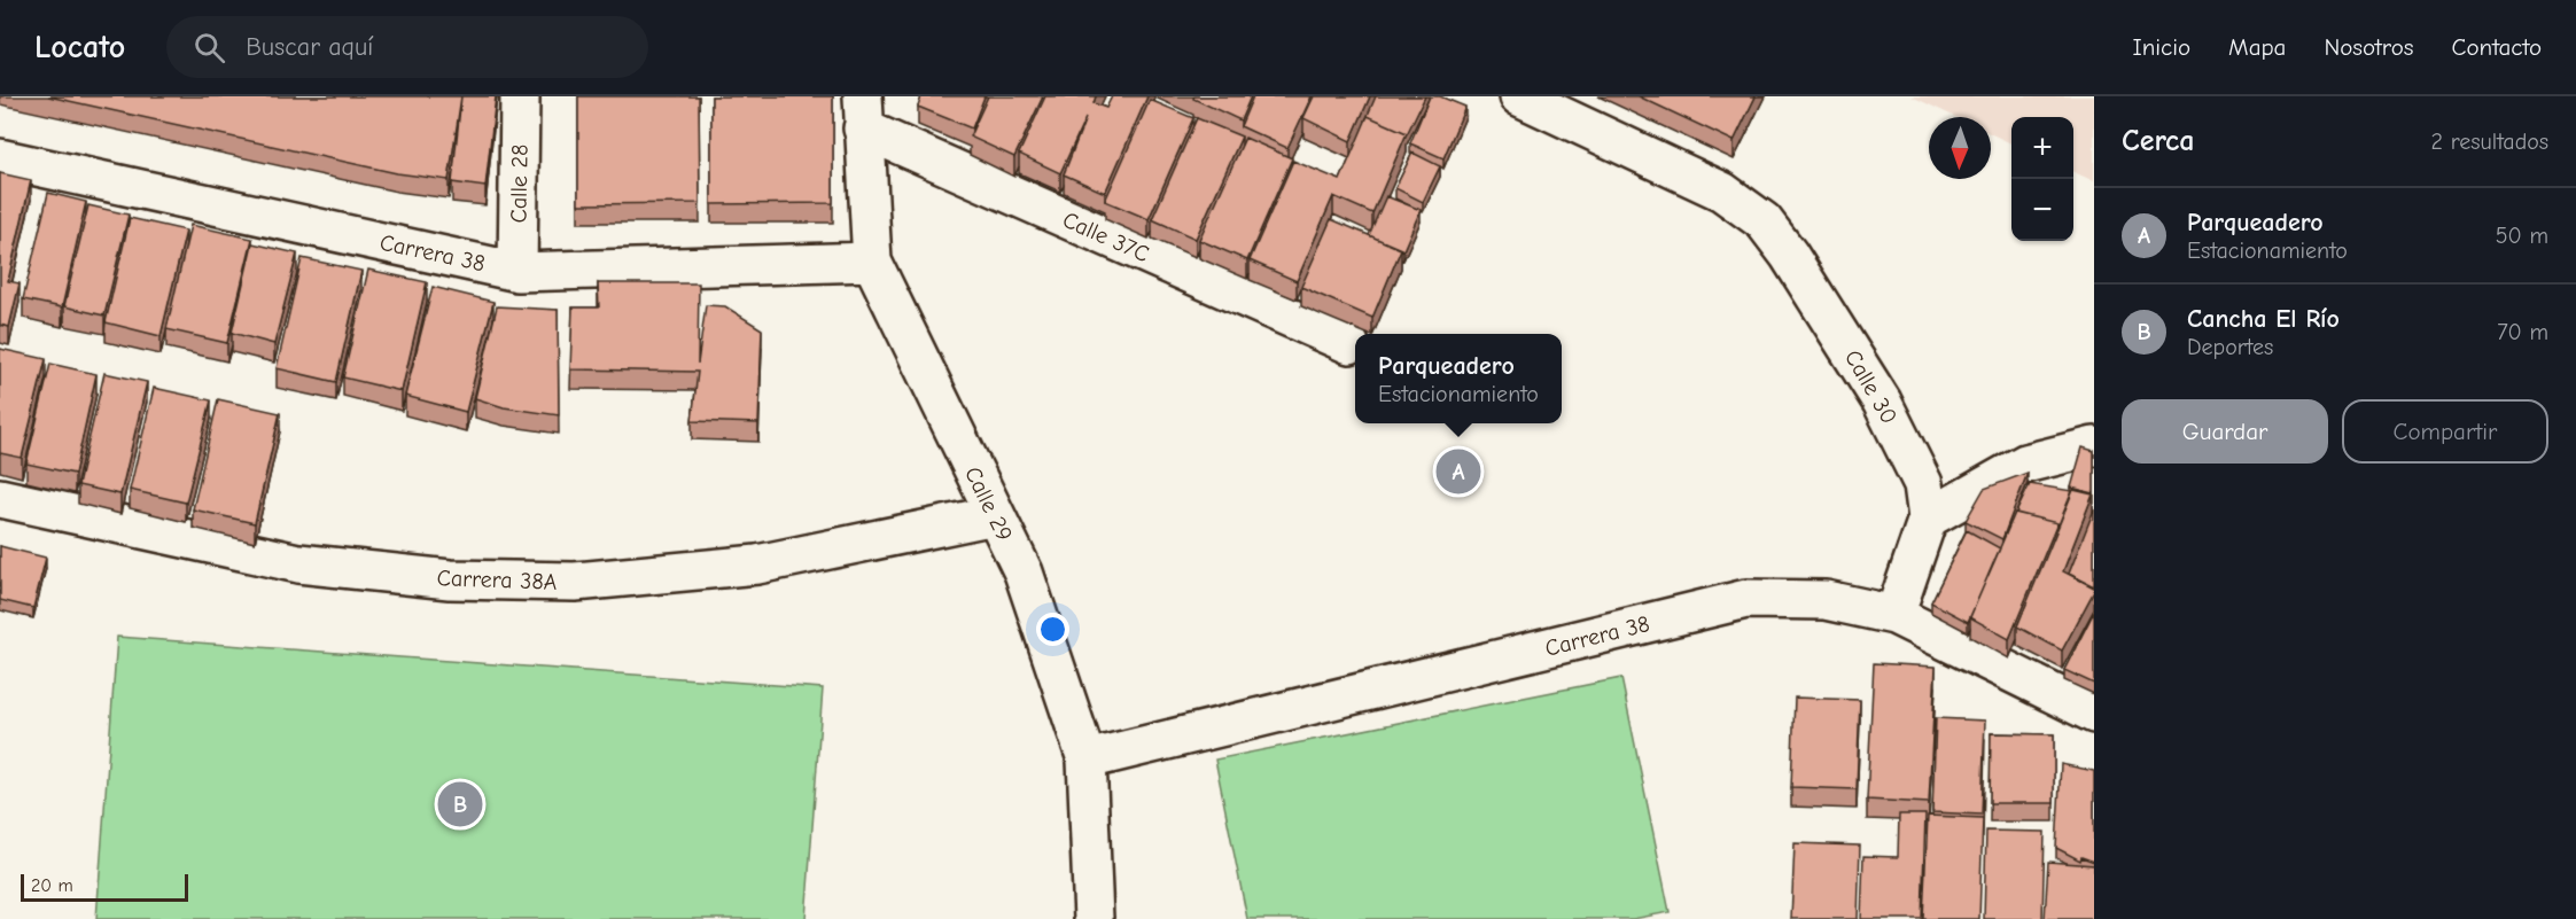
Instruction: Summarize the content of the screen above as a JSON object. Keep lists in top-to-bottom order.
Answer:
{
  "streets": {
    "street": [
      "Calle 28",
      "Calle 37C",
      "Carrera 38",
      "Calle 30",
      "Calle 29",
      "Carrera 38A"
    ]
  },
  "crossings": [
    ["Calle 28", "Carrera 38"],
    ["Calle 37C", "Calle 29"],
    ["Carrera 38", "Calle 30"],
    ["Carrera 38", "Calle 29"],
    ["Calle 29", "Carrera 38A"]
  ],
  "scale_bar": "20 m",
  "north": "bottom",
  "page": {
    "header": "Locato",
    "search": "Buscar aquí",
    "nav": [
      "Inicio",
      "Mapa",
      "Nosotros",
      "Contacto"
    ],
    "heading": ["Cerca", "2 resultados"],
    "map_buttons": ["+", "−"],
    "list": [
      {
        "mark": "A",
        "name": "Parqueadero",
        "note": "Estacionamiento",
        "value": "50 m"
      },
      {
        "mark": "B",
        "name": "Cancha El Río",
        "note": "Deportes",
        "value": "70 m"
      }
    ],
    "popup": ["Parqueadero", "Estacionamiento"],
    "buttons": ["Guardar", "Compartir"],
    "pins": ["A", "B"],
    "scale": "20 m"
  }
}
